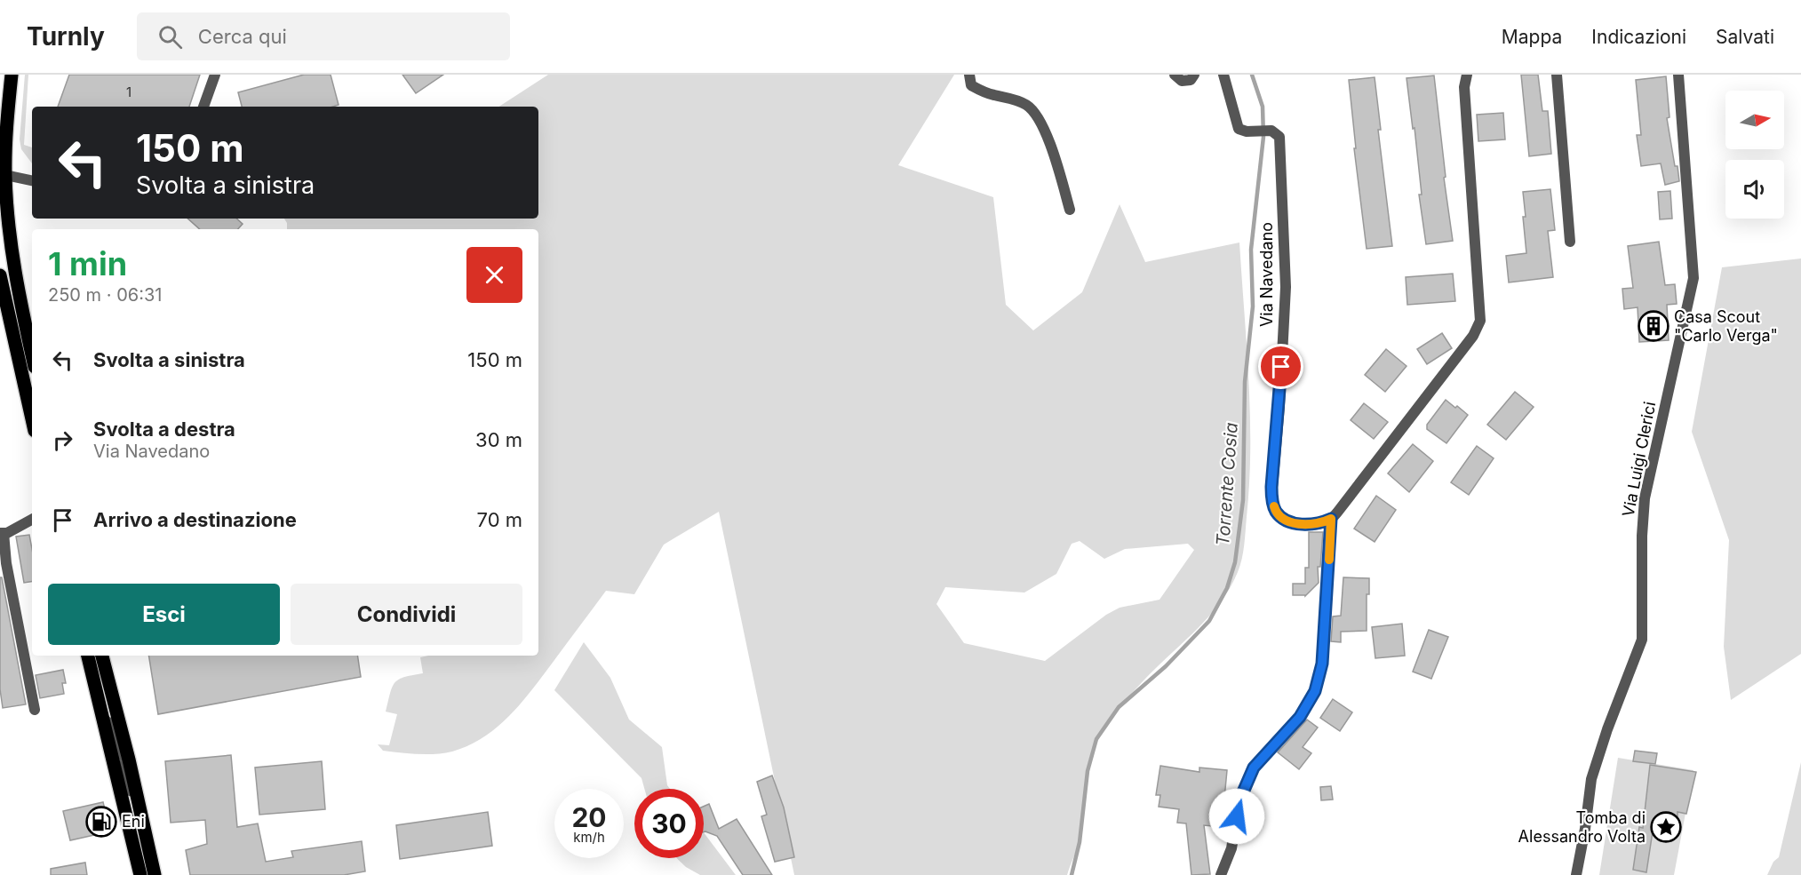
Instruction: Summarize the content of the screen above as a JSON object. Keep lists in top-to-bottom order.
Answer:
{
  "streets": {
    "street": ["Via Navedano", "Via Luigi Clerici"]
  },
  "water": ["Torrente Cosia"],
  "places": {
    "building": ["Casa Scout \"Carlo Verga\""],
    "fuel station": ["Eni"],
    "place": ["Tomba di Alessandro Volta"]
  },
  "house_numbers": ["1"],
  "north": "right",
  "page": {
    "header": "Turnly",
    "search": "Cerca qui",
    "nav": ["Mappa", "Indicazioni", "Salvati"],
    "turn": ["150 m", "Svolta a sinistra"],
    "heading": ["1 min", "250 m · 06:31"],
    "list": [
      {
        "name": "Svolta a sinistra",
        "value": "150 m"
      },
      {
        "name": "Svolta a destra",
        "note": "Via Navedano",
        "value": "30 m"
      },
      {
        "name": "Arrivo a destinazione",
        "value": "70 m"
      }
    ],
    "buttons": ["Esci", "Condividi"],
    "speed": "20 km/h",
    "limit": "30"
  }
}
